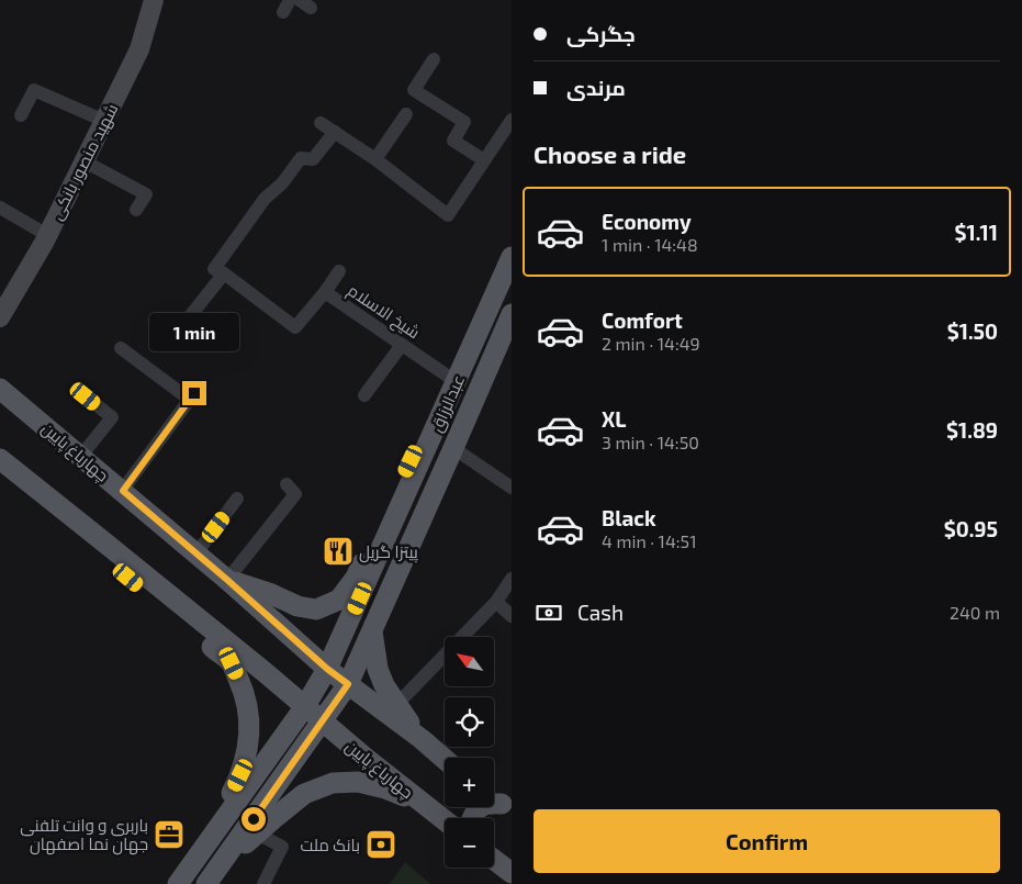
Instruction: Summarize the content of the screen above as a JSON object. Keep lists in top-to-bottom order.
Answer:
{
  "streets": {
    "main road": ["عبدالرزاق", "چهارباغ پایین"],
    "street": ["شهید منصور بانکی", "شیخ الاسلام"]
  },
  "crossings": [
    ["شیخ الاسلام", "عبدالرزاق"],
    ["عبدالرزاق", "چهارباغ پایین"]
  ],
  "places": {
    "restaurant": ["پیتزا گریل"],
    "office": ["باربری و وانت تلفنی جهان نما اصفهان"],
    "bank": ["بانک ملت"]
  },
  "north": "top left",
  "page": {
    "banner": ["جگرکی", "مرندی"],
    "heading": "Choose a ride",
    "list": [
      {
        "name": "Economy",
        "note": "1 min · 14:48",
        "value": "$1.11"
      },
      {
        "name": "Comfort",
        "note": "2 min · 14:49",
        "value": "$1.50"
      },
      {
        "name": "XL",
        "note": "3 min · 14:50",
        "value": "$1.89"
      },
      {
        "name": "Black",
        "note": "4 min · 14:51",
        "value": "$0.95"
      }
    ],
    "bubble": "1 min",
    "pay": ["Cash", "240 m"],
    "map_buttons": ["+", "−"],
    "buttons": "Confirm"
  }
}
